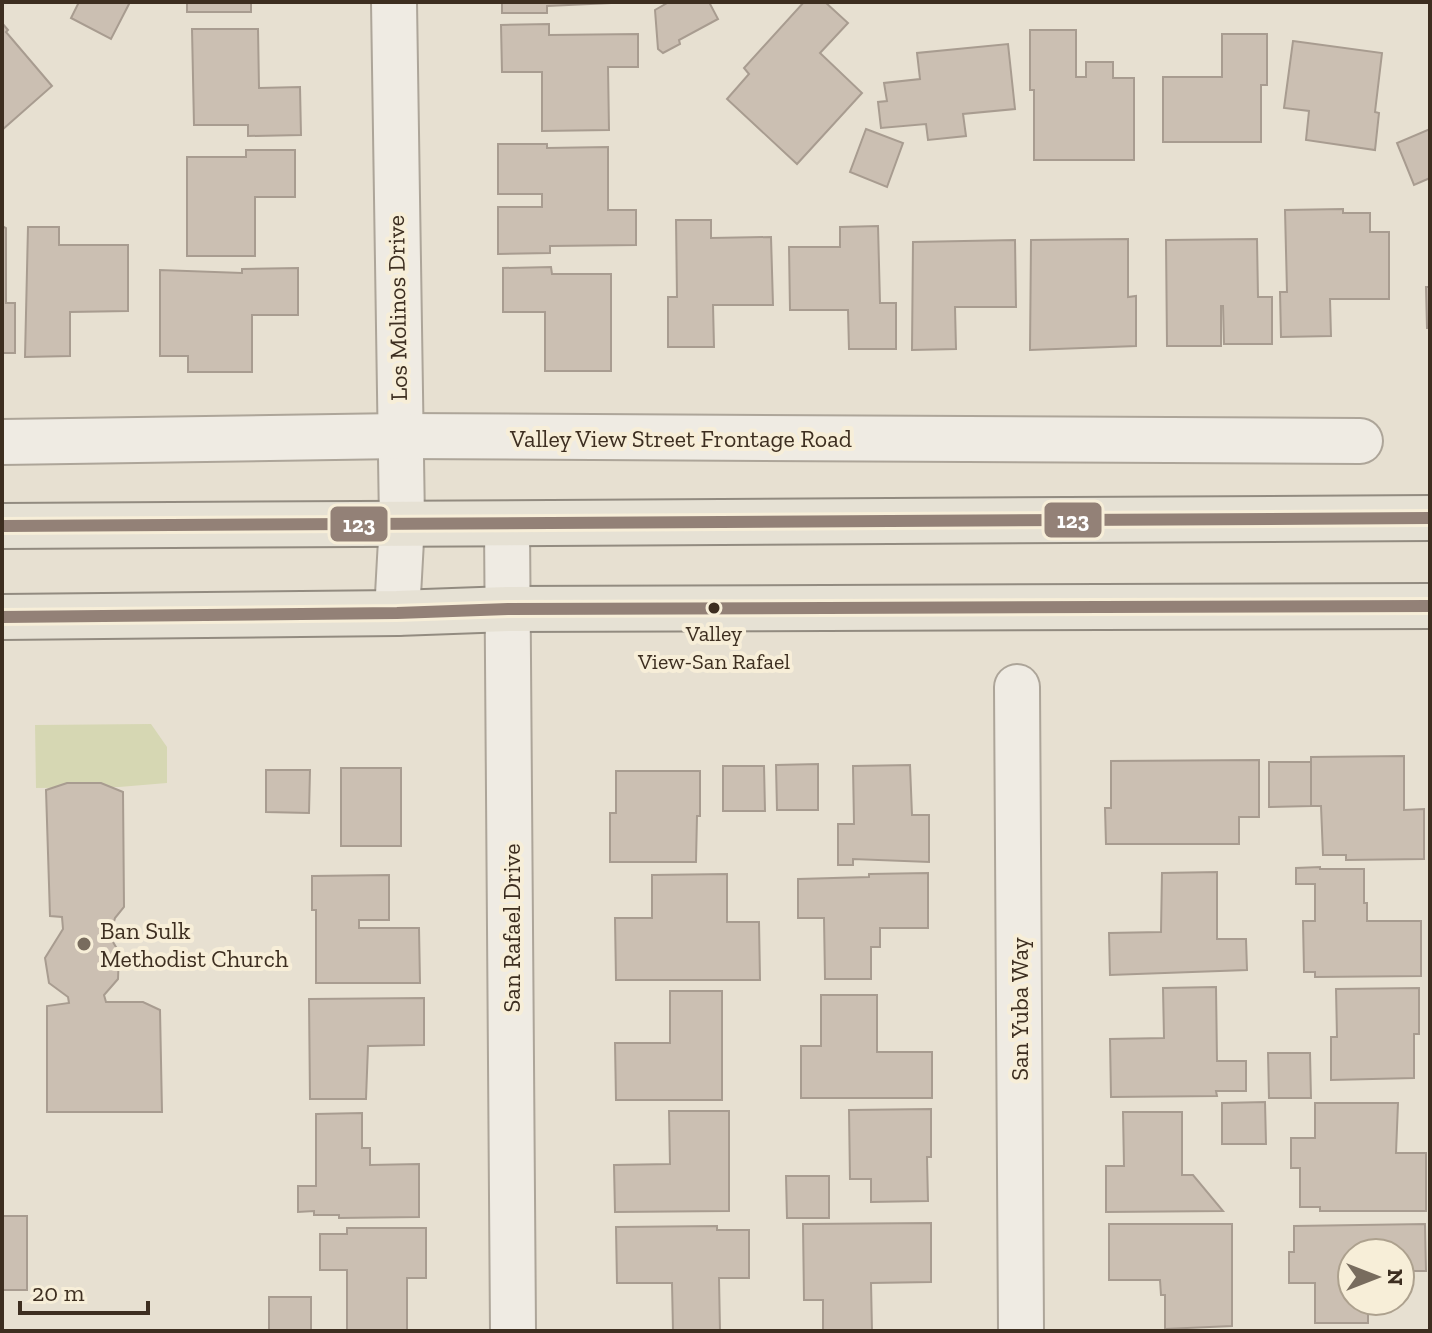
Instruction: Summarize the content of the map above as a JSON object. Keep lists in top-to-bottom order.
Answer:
{
  "streets": {
    "street": [
      "Los Molinos Drive",
      "Valley View Street Frontage Road",
      "San Rafael Drive",
      "San Yuba Way"
    ]
  },
  "crossings": [
    ["Los Molinos Drive", "Valley View Street Frontage Road"]
  ],
  "places": ["Valley View-San Rafael", "Ban Sulk Methodist Church"],
  "lines": ["transit line 123"],
  "scale_bar": "20 m",
  "north": "right"
}
